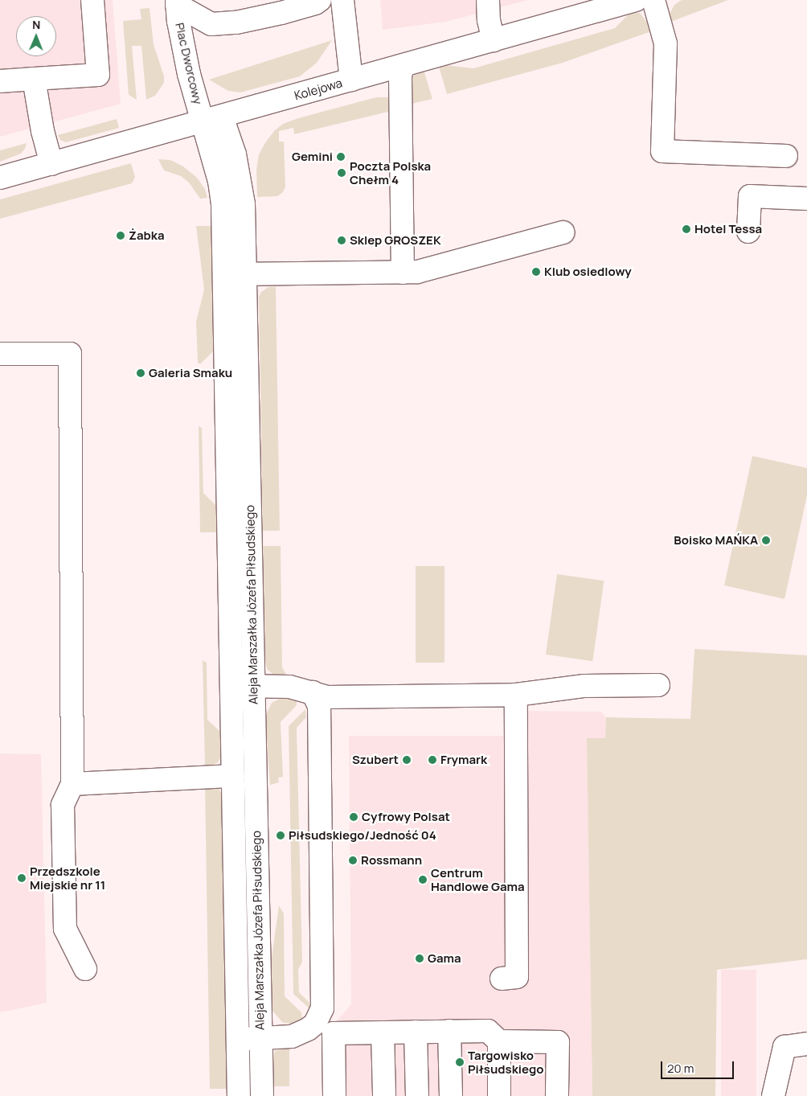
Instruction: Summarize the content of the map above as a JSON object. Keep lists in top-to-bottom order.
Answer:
{
  "streets": {
    "street": ["Plac Dworcowy", "Kolejowa", "Aleja Marszałka Józefa Piłsudskiego"]
  },
  "crossings": [
    ["Plac Dworcowy", "Kolejowa"],
    ["Plac Dworcowy", "Aleja Marszałka Józefa Piłsudskiego"],
    ["Kolejowa", "Aleja Marszałka Józefa Piłsudskiego"]
  ],
  "places": [
    "Gemini",
    "Poczta Polska Chełm 4",
    "Hotel Tessa",
    "Żabka",
    "Sklep GROSZEK",
    "Klub osiedlowy",
    "Galeria Smaku",
    "Boisko MAŃKA",
    "Szubert",
    "Frymark",
    "Cyfrowy Polsat",
    "Piłsudskiego/Jedność 04",
    "Rossmann",
    "Przedszkole Miejskie nr 11",
    "Centrum Handlowe Gama",
    "Gama",
    "Targowisko Piłsudskiego"
  ],
  "scale_bar": "20 m",
  "north": "top"
}
